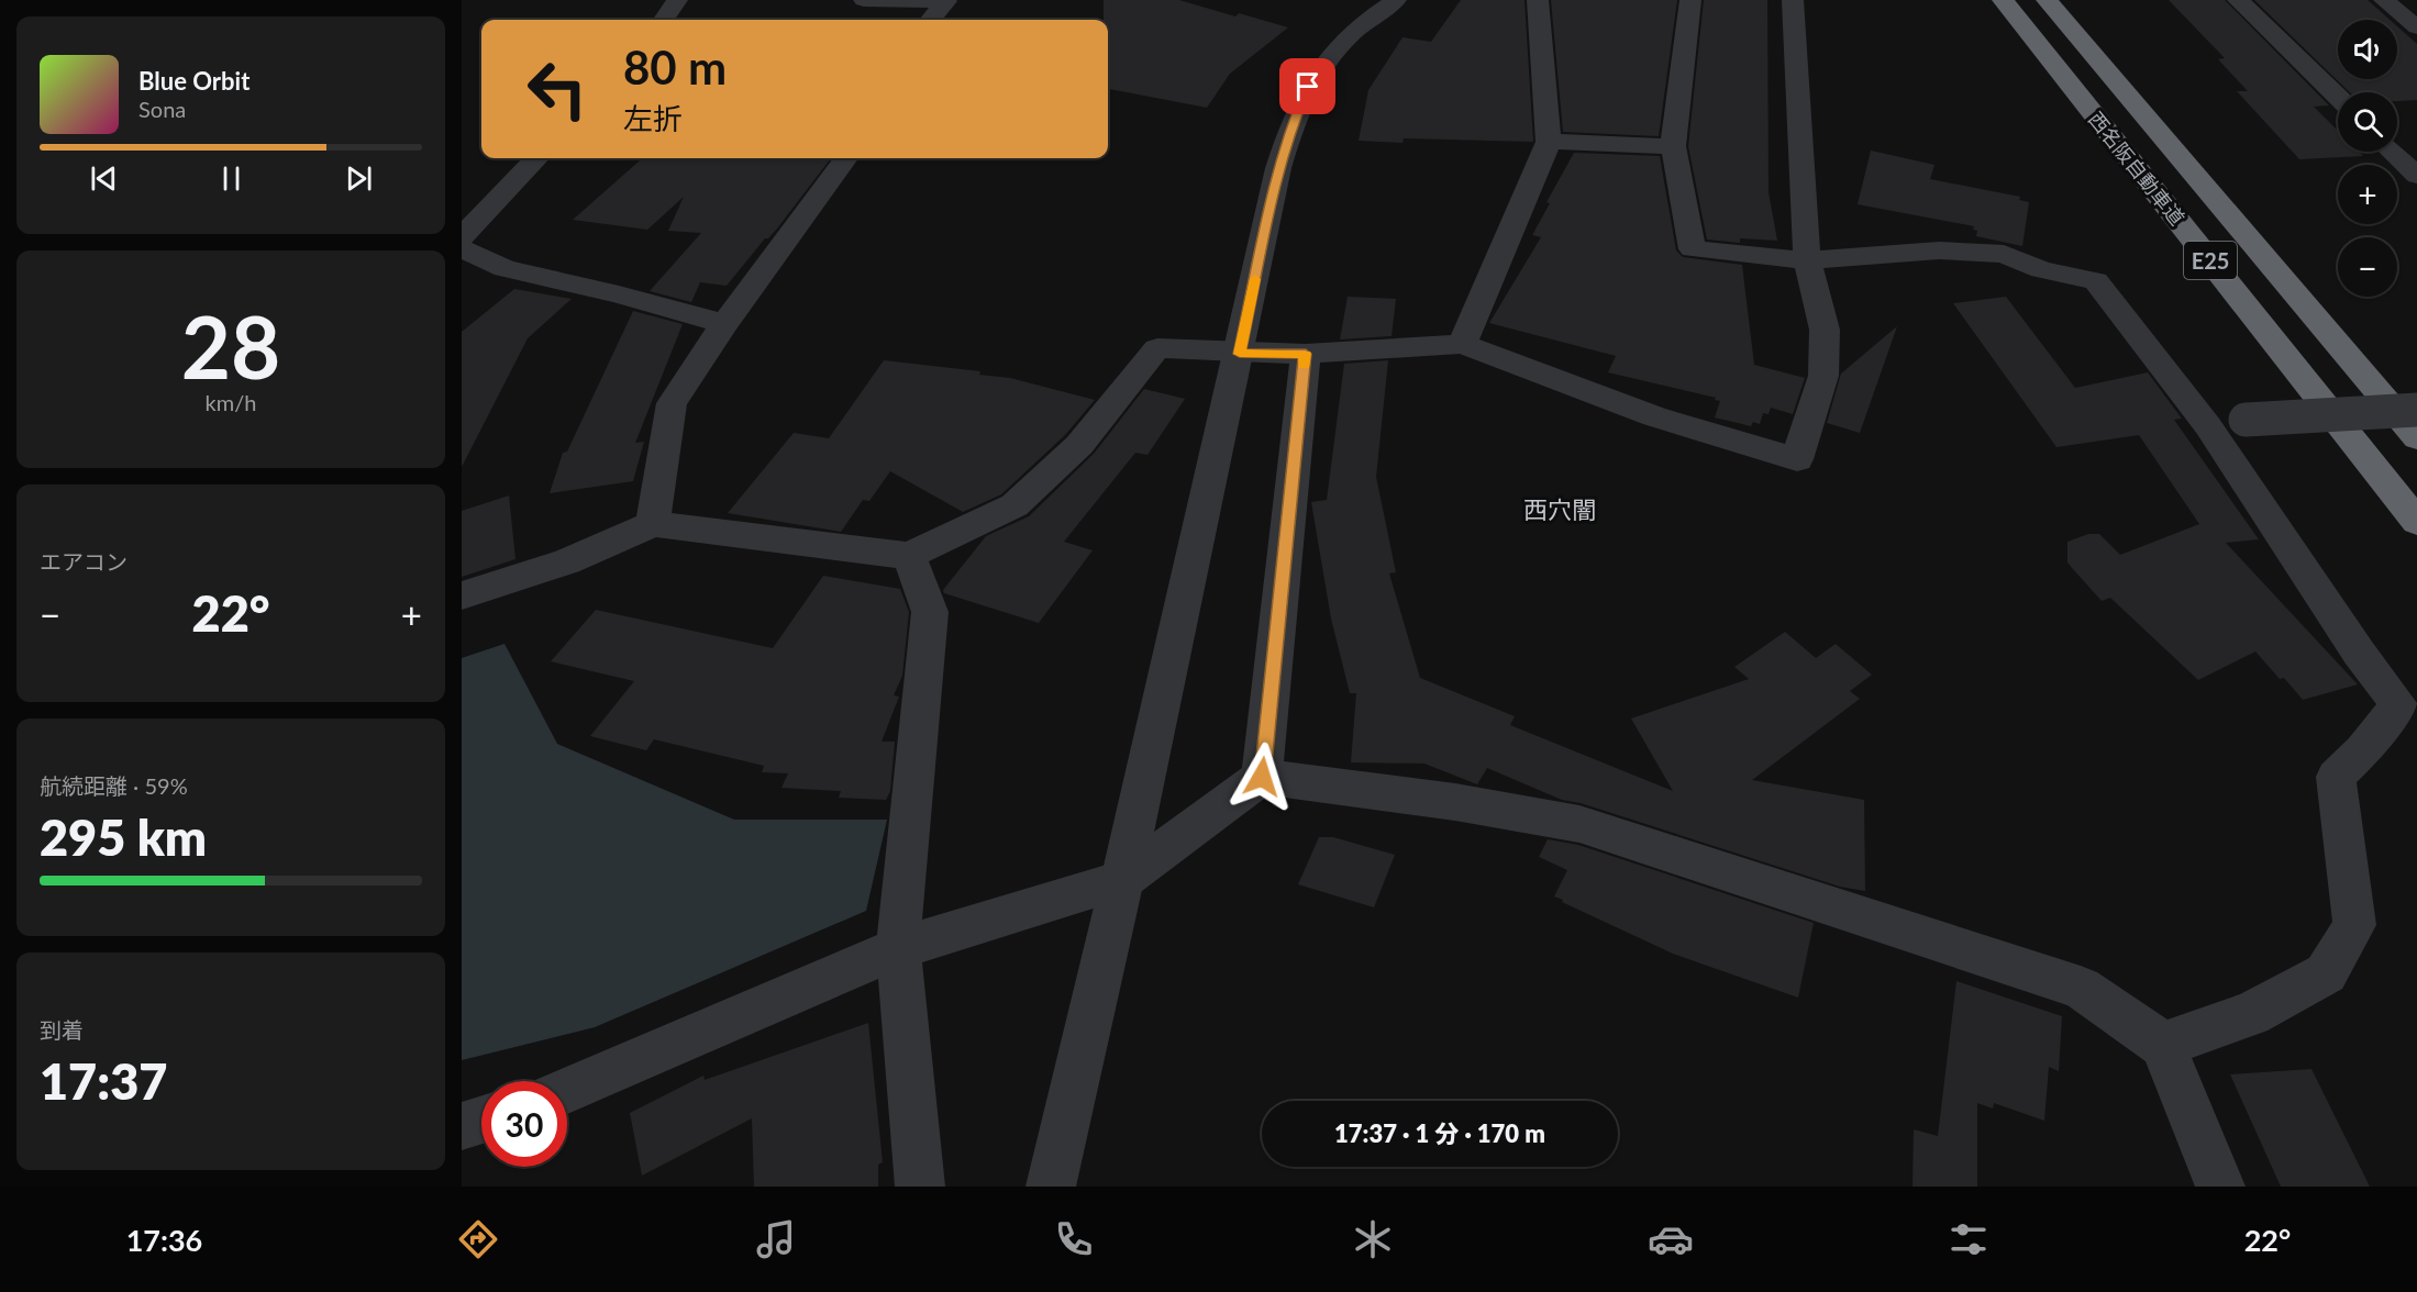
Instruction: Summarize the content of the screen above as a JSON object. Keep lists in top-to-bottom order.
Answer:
{
  "streets": {
    "highway": ["西名阪自動車道", "E25"]
  },
  "districts": ["西穴闇"],
  "page": {
    "map_buttons": ["+", "−"],
    "turn": ["80 m", "左折"],
    "song": ["Blue Orbit", "Sona"],
    "tile": [
      ["28", "km/h"],
      "エアコン",
      ["航続距離 · 59%", "295 km"],
      ["到着", "17:37"]
    ],
    "heat": ["−", "22°", "+"],
    "limit": "30",
    "trip": "17:37 · 1 分 · 170 m",
    "tabs": ["17:36", "22°"]
  }
}
